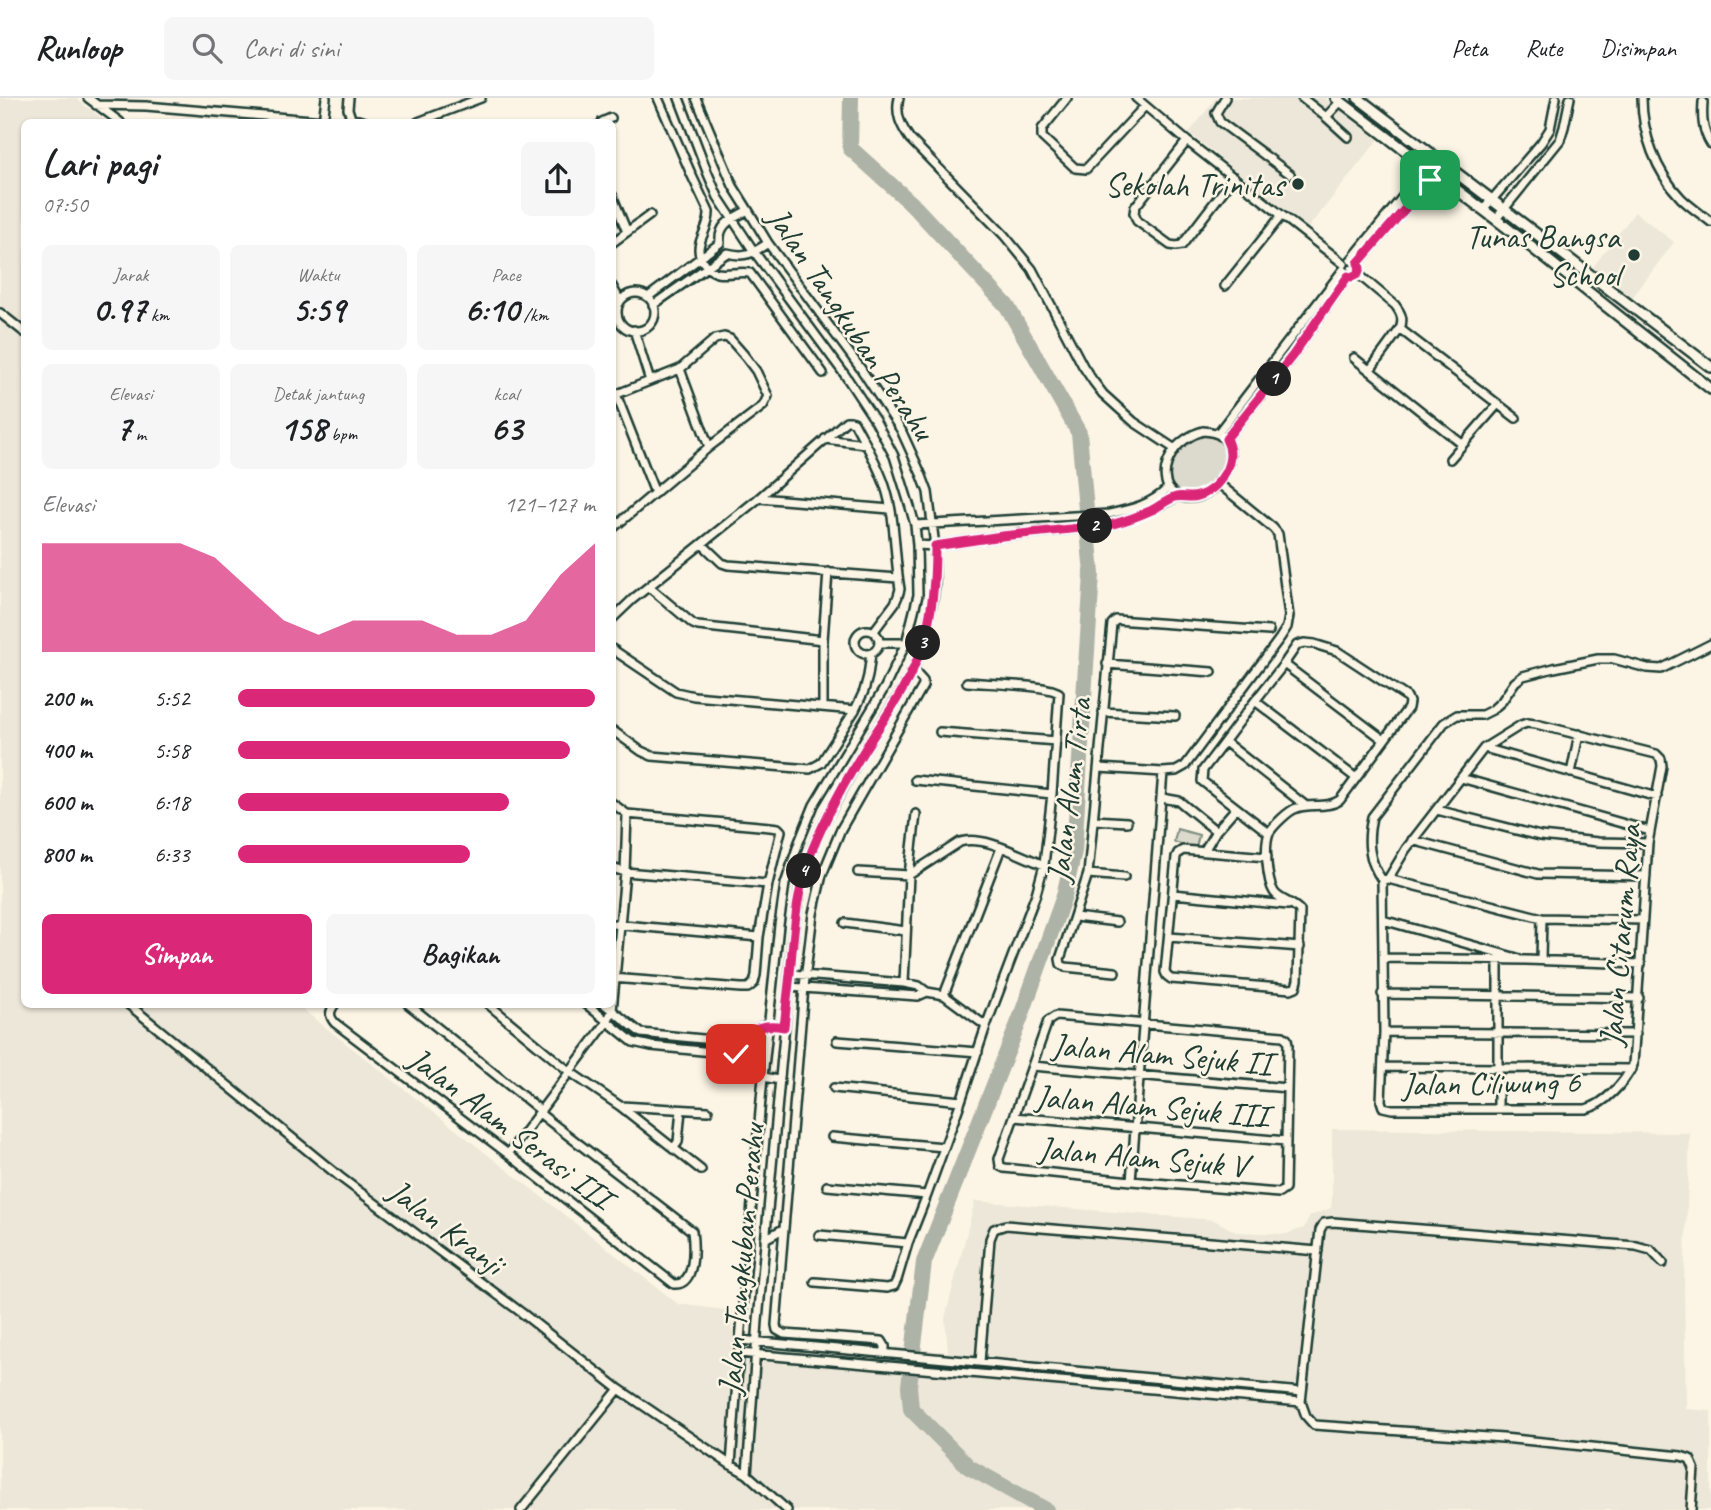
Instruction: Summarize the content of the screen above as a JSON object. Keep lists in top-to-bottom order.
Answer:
{
  "streets": {
    "street": [
      "Jalan Tangkuban Perahu",
      "Jalan Alam Tirta",
      "Jalan Citarum Raya",
      "Jalan Alam Sejuk II",
      "Jalan Ciliwung 6",
      "Jalan Alam Sejuk III",
      "Jalan Alam Serasi III",
      "Jalan Alam Sejuk V",
      "Jalan Kranji"
    ]
  },
  "crossings": [
    ["Jalan Tangkuban Perahu", "Jalan Kranji"],
    ["Jalan Citarum Raya", "Jalan Ciliwung 6"],
    ["Jalan Alam Sejuk III", "Jalan Alam Sejuk V"]
  ],
  "places": ["Sekolah Trinitas", "Tunas Bangsa School"],
  "page": {
    "header": "Runloop",
    "search": "Cari di sini",
    "nav": ["Peta", "Rute", "Disimpan"],
    "heading": ["Lari pagi", "07:50"],
    "stats": [
      ["Jarak", "0.97 km"],
      ["Waktu", "5:59"],
      ["Pace", "6:10 /km"],
      ["Elevasi", "7 m"],
      ["Detak jantung", "158 bpm"],
      ["kcal", "63"]
    ],
    "pins": [
      "1",
      "2",
      "3",
      "4"
    ],
    "chart": ["Elevasi", "121–127 m"],
    "list": [
      {
        "name": "200 m",
        "note": "5:52"
      },
      {
        "name": "400 m",
        "note": "5:58"
      },
      {
        "name": "600 m",
        "note": "6:18"
      },
      {
        "name": "800 m",
        "note": "6:33"
      }
    ],
    "buttons": ["Simpan", "Bagikan"]
  }
}
